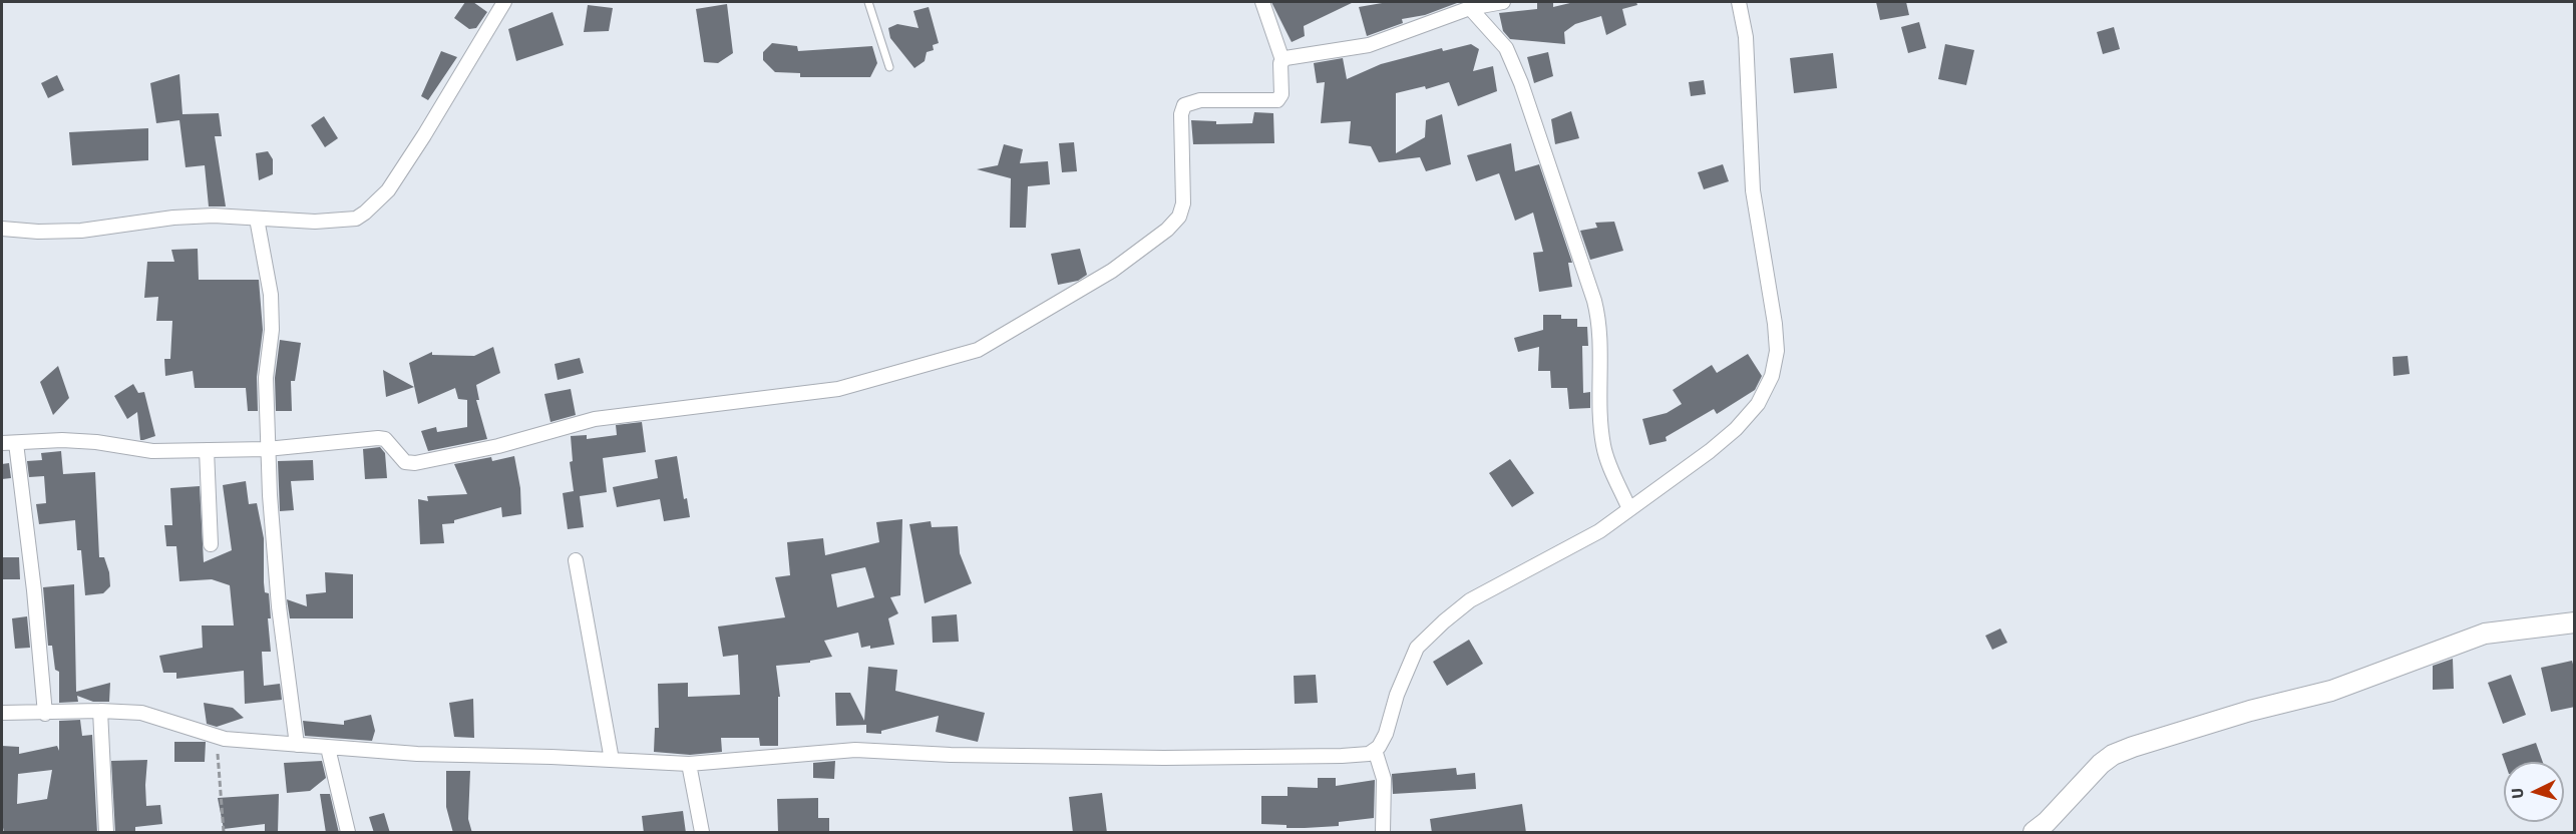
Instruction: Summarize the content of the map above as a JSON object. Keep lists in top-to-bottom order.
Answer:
{
  "north": "left"
}
